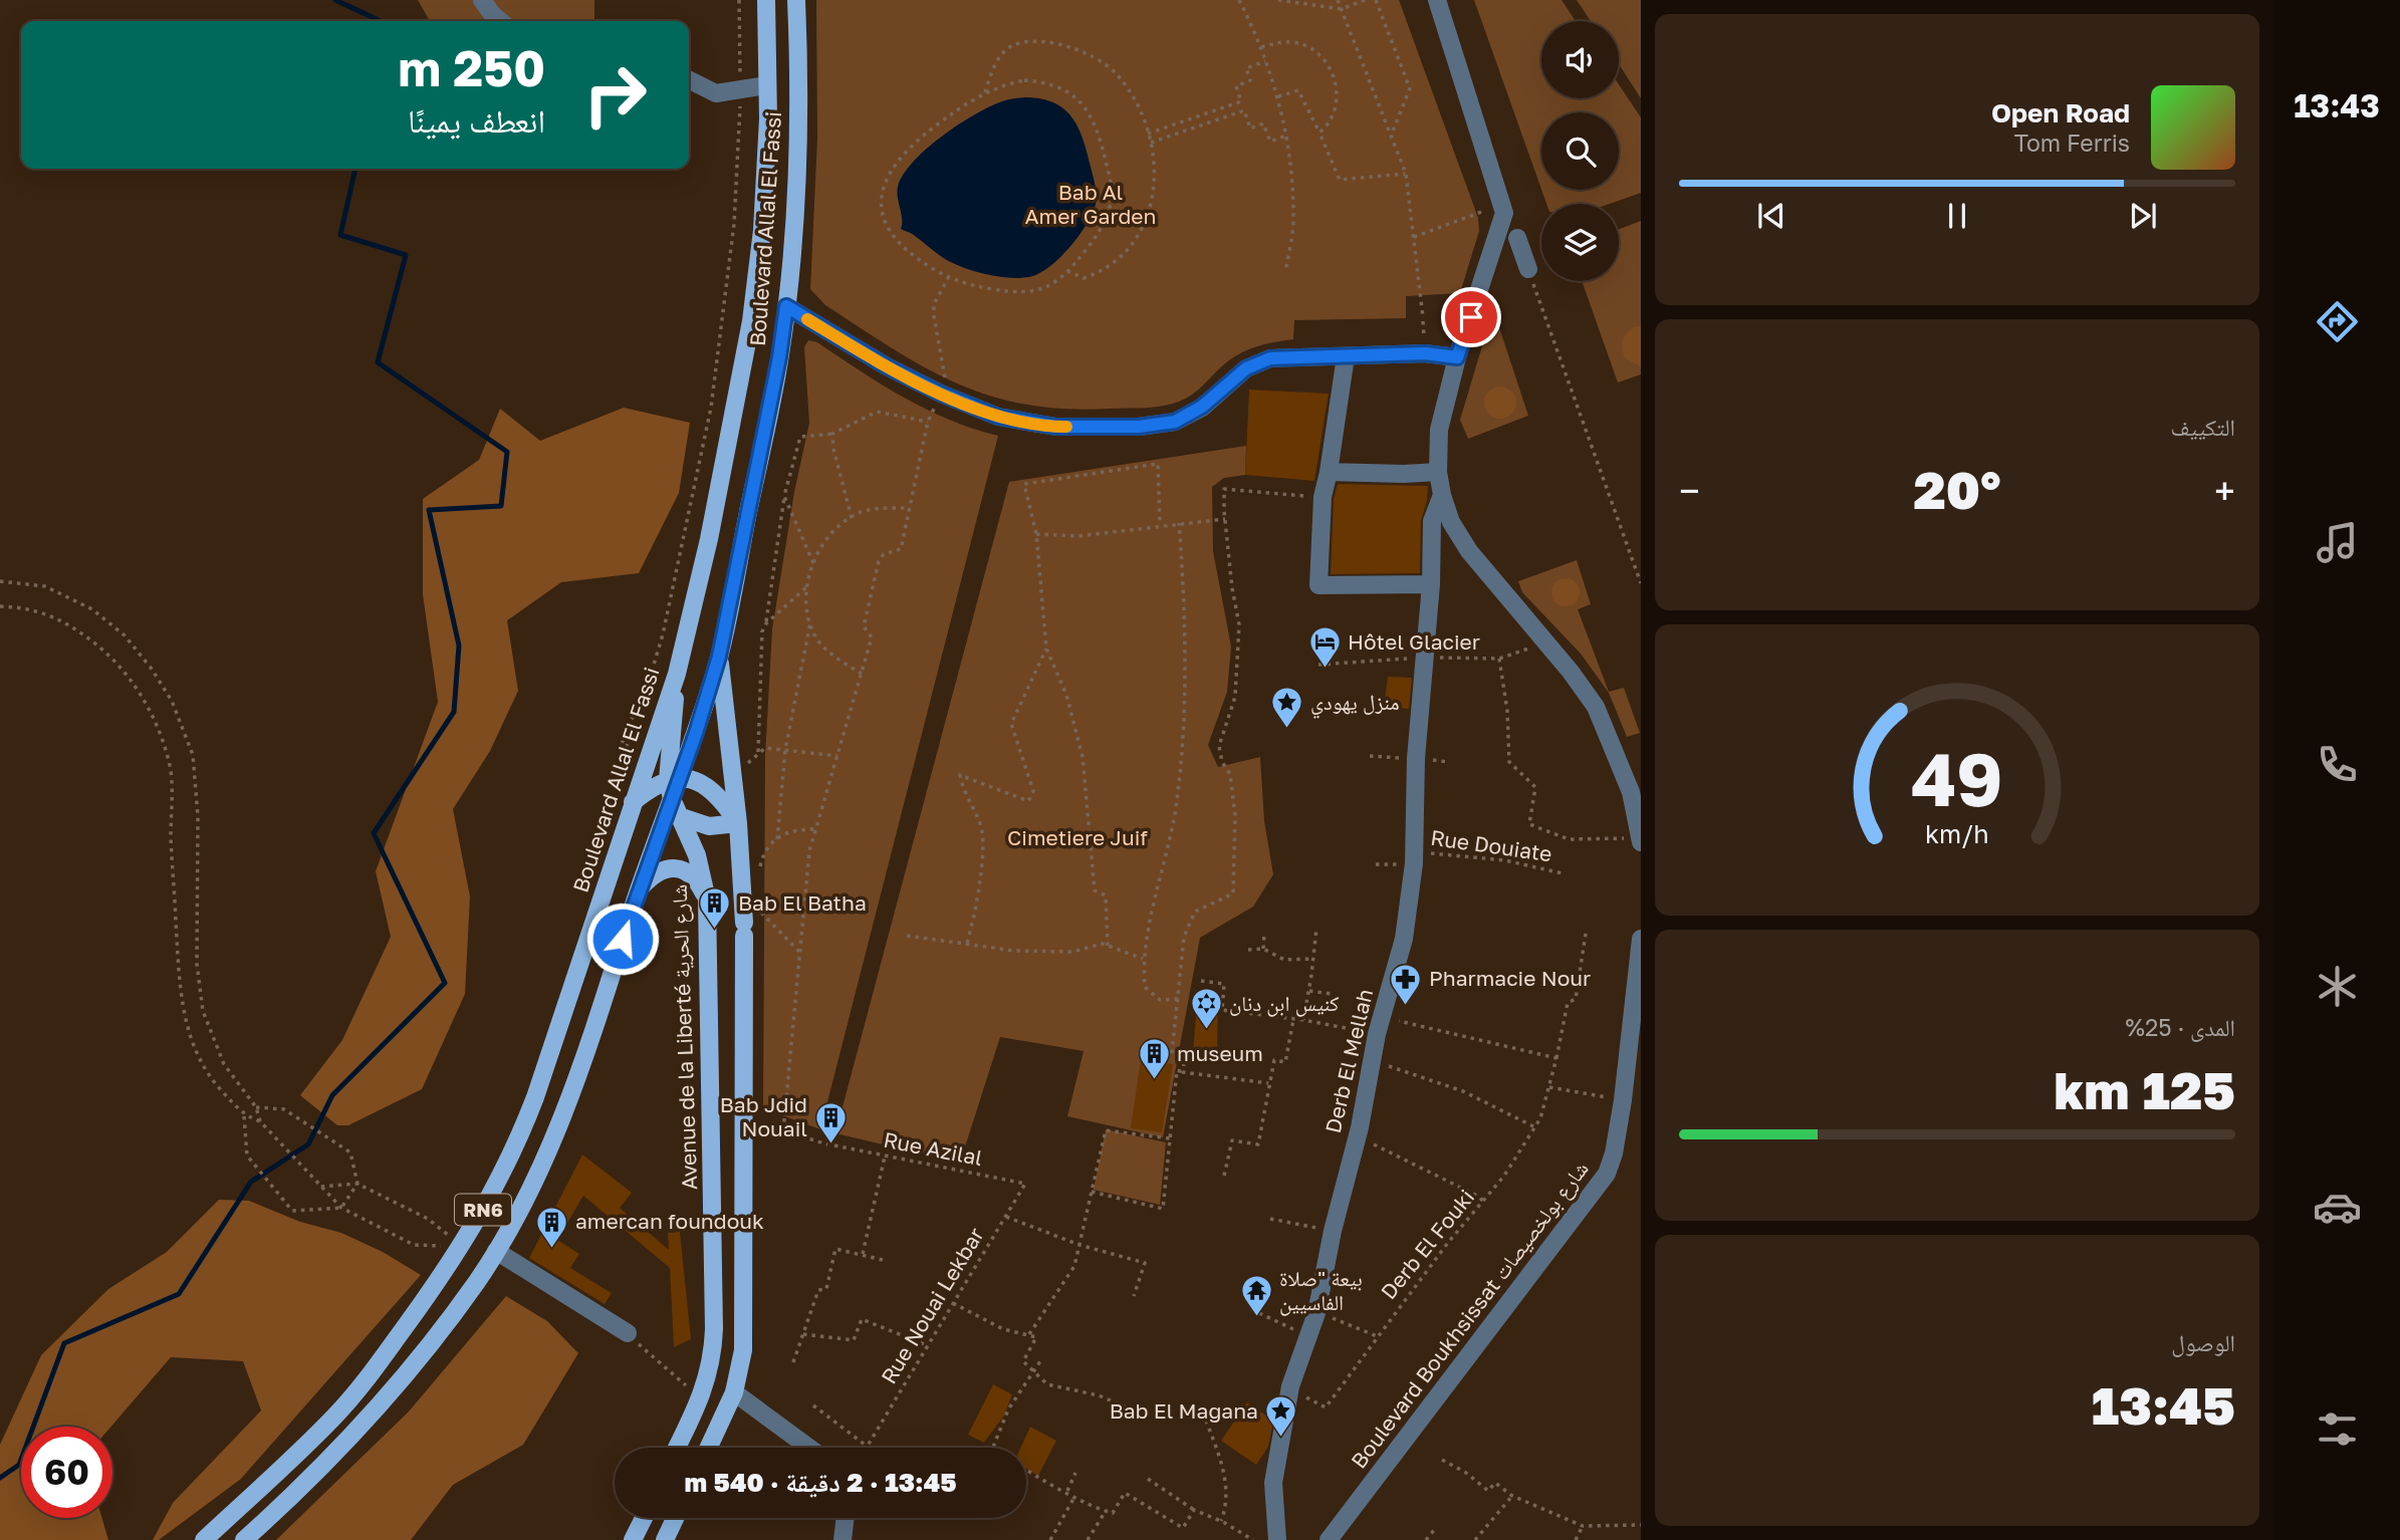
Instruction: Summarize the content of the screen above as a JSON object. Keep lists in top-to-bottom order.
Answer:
{
  "streets": {
    "main road": ["Boulevard Allal El Fassi", "Avenue de la Liberté شارع الحرية", "RN6"],
    "street": ["Derb El Mellah", "Boulevard Boukhsissat شارع بولخصيصات"],
    "path": [
      "Rue Douiate",
      "Rue Azilal",
      "Derb El Fouki",
      "Rue Nouai Lekbar"
    ]
  },
  "crossings": [
    ["Boulevard Allal El Fassi", "Avenue de la Liberté شارع الحرية"],
    ["Rue Douiate", "Derb El Mellah"],
    ["Avenue de la Liberté شارع الحرية", "RN6"],
    ["Derb El Mellah", "Derb El Fouki"],
    ["Rue Azilal", "Rue Nouai Lekbar"]
  ],
  "parks": ["Bab Al Amer Garden", "Cimetiere Juif"],
  "places": {
    "hotel": ["Hôtel Glacier"],
    "place": ["منزل يهودي", "Bab El Magana"],
    "building": [
      "Bab El Batha",
      "museum",
      "Bab Jdid Nouail",
      "amercan foundouk"
    ],
    "pharmacy": ["Pharmacie Nour"],
    "synagogue": ["كنيس ابن دنان"],
    "temple": ["بيعة \"صلاة الفاسيين"]
  },
  "page": {
    "tabs": "13:43",
    "turn": ["250 m", "انعطف يمينًا"],
    "song": ["Open Road", "Tom Ferris"],
    "tile": [
      "التكييف",
      ["المدى · 25%", "125 km"],
      ["الوصول", "13:45"]
    ],
    "heat": ["−", "20°", "+"],
    "limit": "60",
    "trip": "13:45 · 2 دقيقة · 540 m",
    "gauge": ["49", "km/h"]
  }
}
